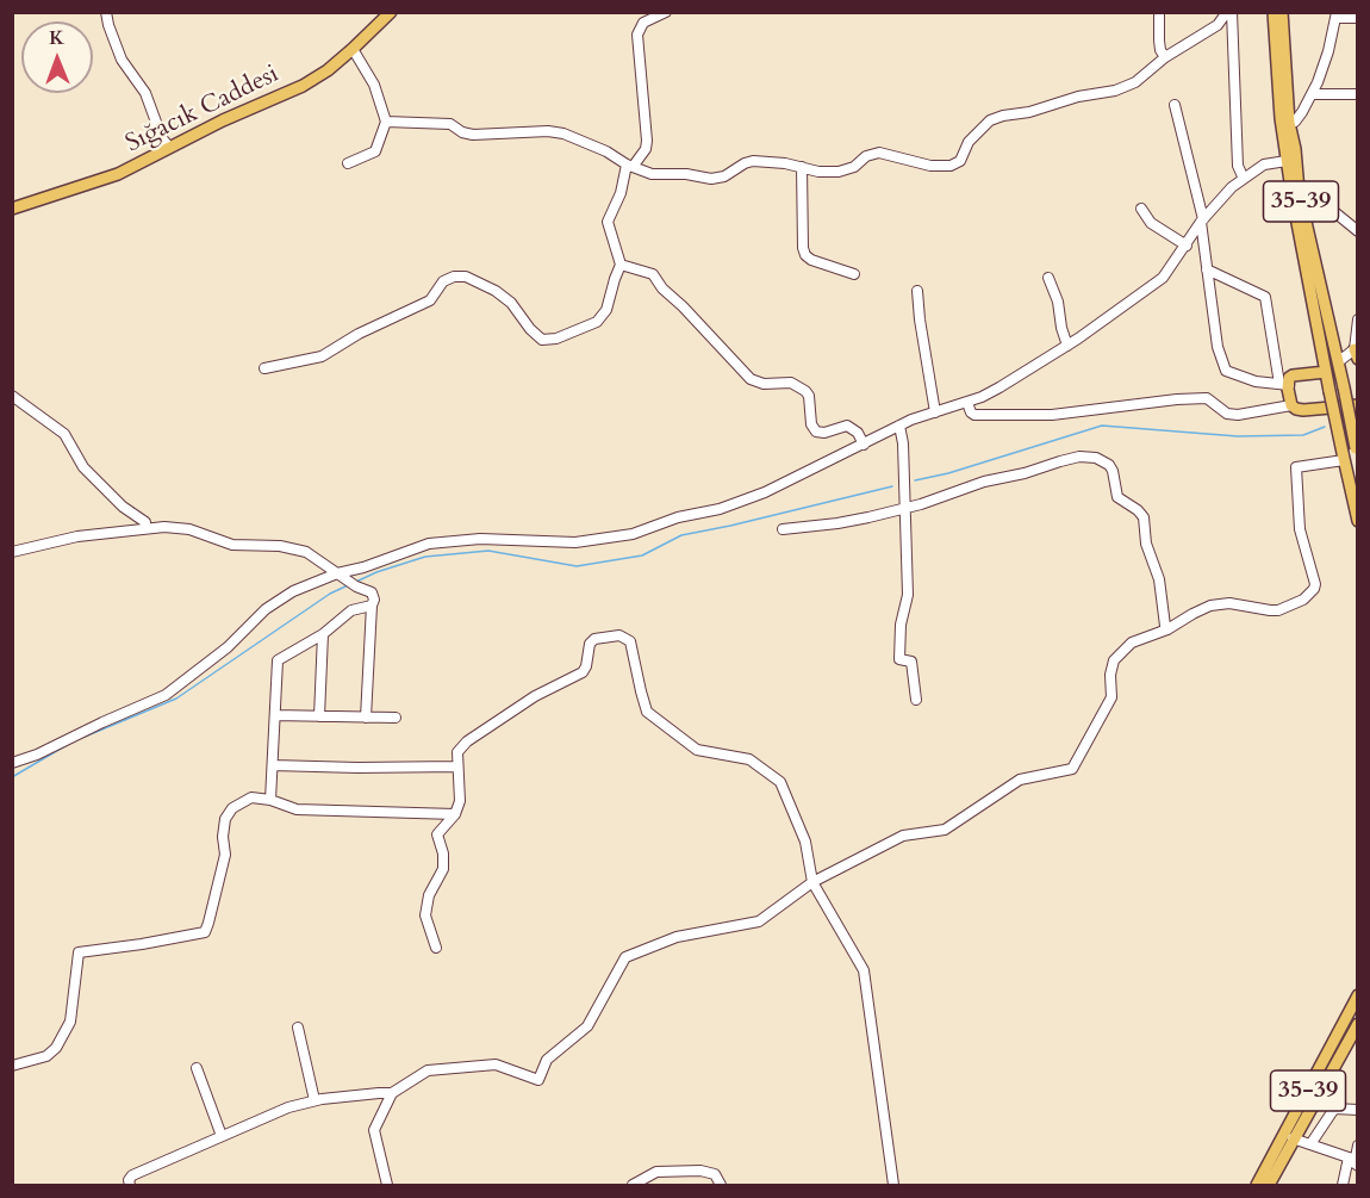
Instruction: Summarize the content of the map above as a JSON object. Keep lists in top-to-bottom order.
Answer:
{
  "streets": {
    "main road": ["Sığacık Caddesi", "35-39"]
  },
  "north": "top"
}
